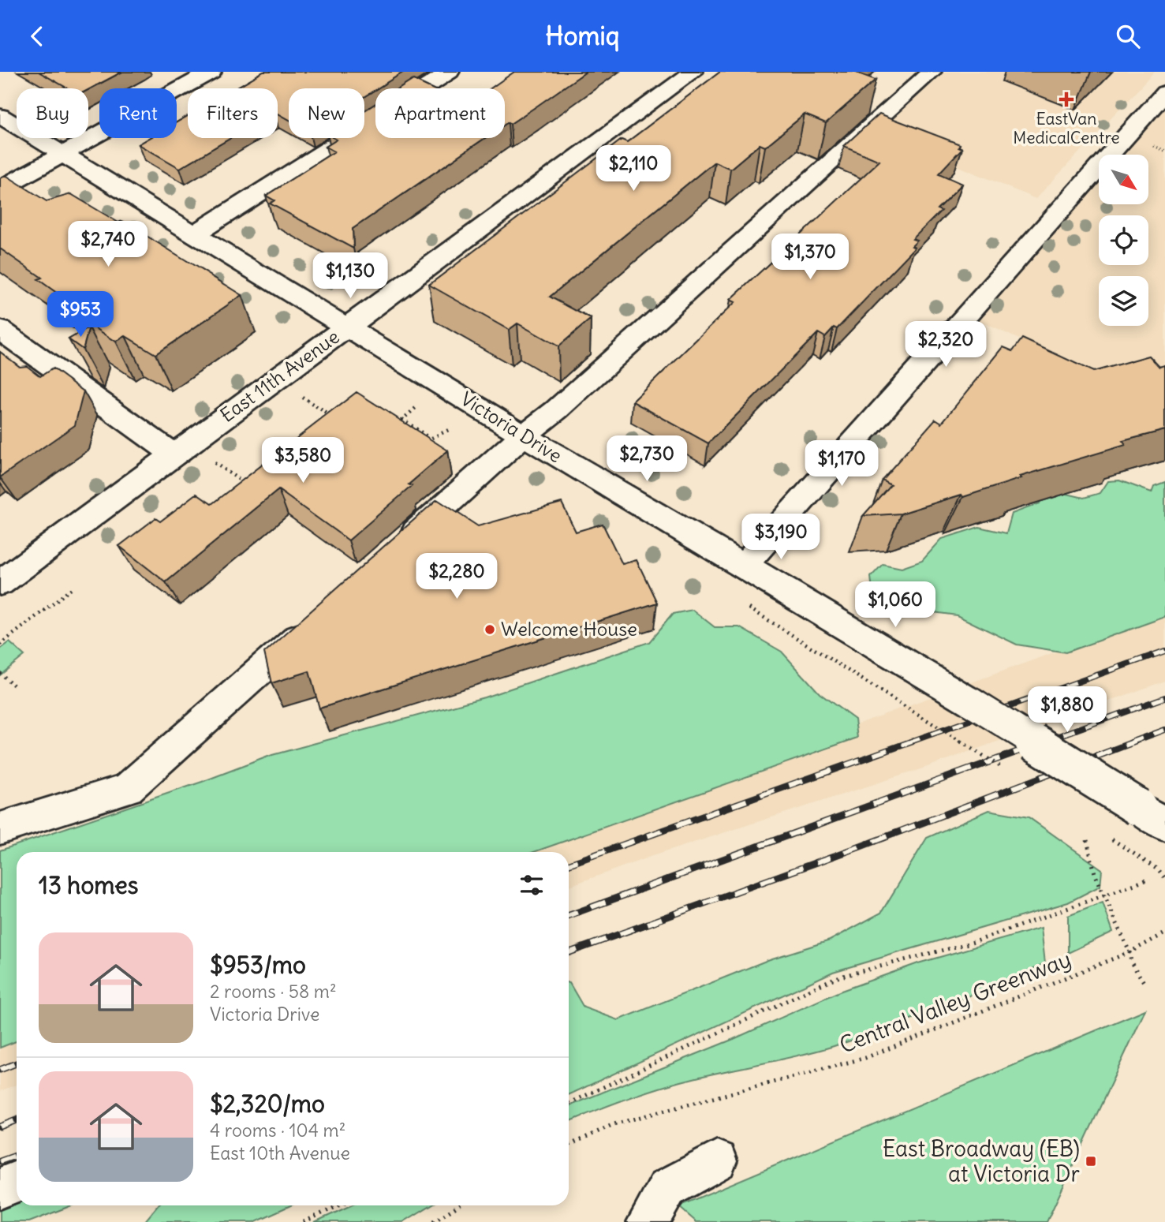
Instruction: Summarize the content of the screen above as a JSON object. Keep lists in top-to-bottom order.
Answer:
{
  "streets": {
    "street": ["East 11th Avenue", "Victoria Drive"],
    "path": ["Central Valley Greenway"]
  },
  "crossings": [
    ["East 11th Avenue", "Victoria Drive"]
  ],
  "places": {
    "health": ["EastVan MedicalCentre"],
    "other": ["Welcome House"],
    "transit": ["East Broadway (EB) at Victoria Dr"]
  },
  "north": "bottom right",
  "page": {
    "header": "Homiq",
    "chip": [
      "Buy",
      "Rent",
      "Filters",
      "New",
      "Apartment"
    ],
    "price": [
      "$2,110",
      "$2,740",
      "$1,370",
      "$1,130",
      "$953",
      "$2,320",
      "$2,730",
      "$3,580",
      "$1,170",
      "$3,190",
      "$2,280",
      "$1,060",
      "$1,880"
    ],
    "heading": "13 homes",
    "list": [
      {
        "name": "$953/mo",
        "note": "2 rooms · 58 m² · Victoria Drive"
      },
      {
        "name": "$2,320/mo",
        "note": "4 rooms · 104 m² · East 10th Avenue"
      }
    ]
  }
}
